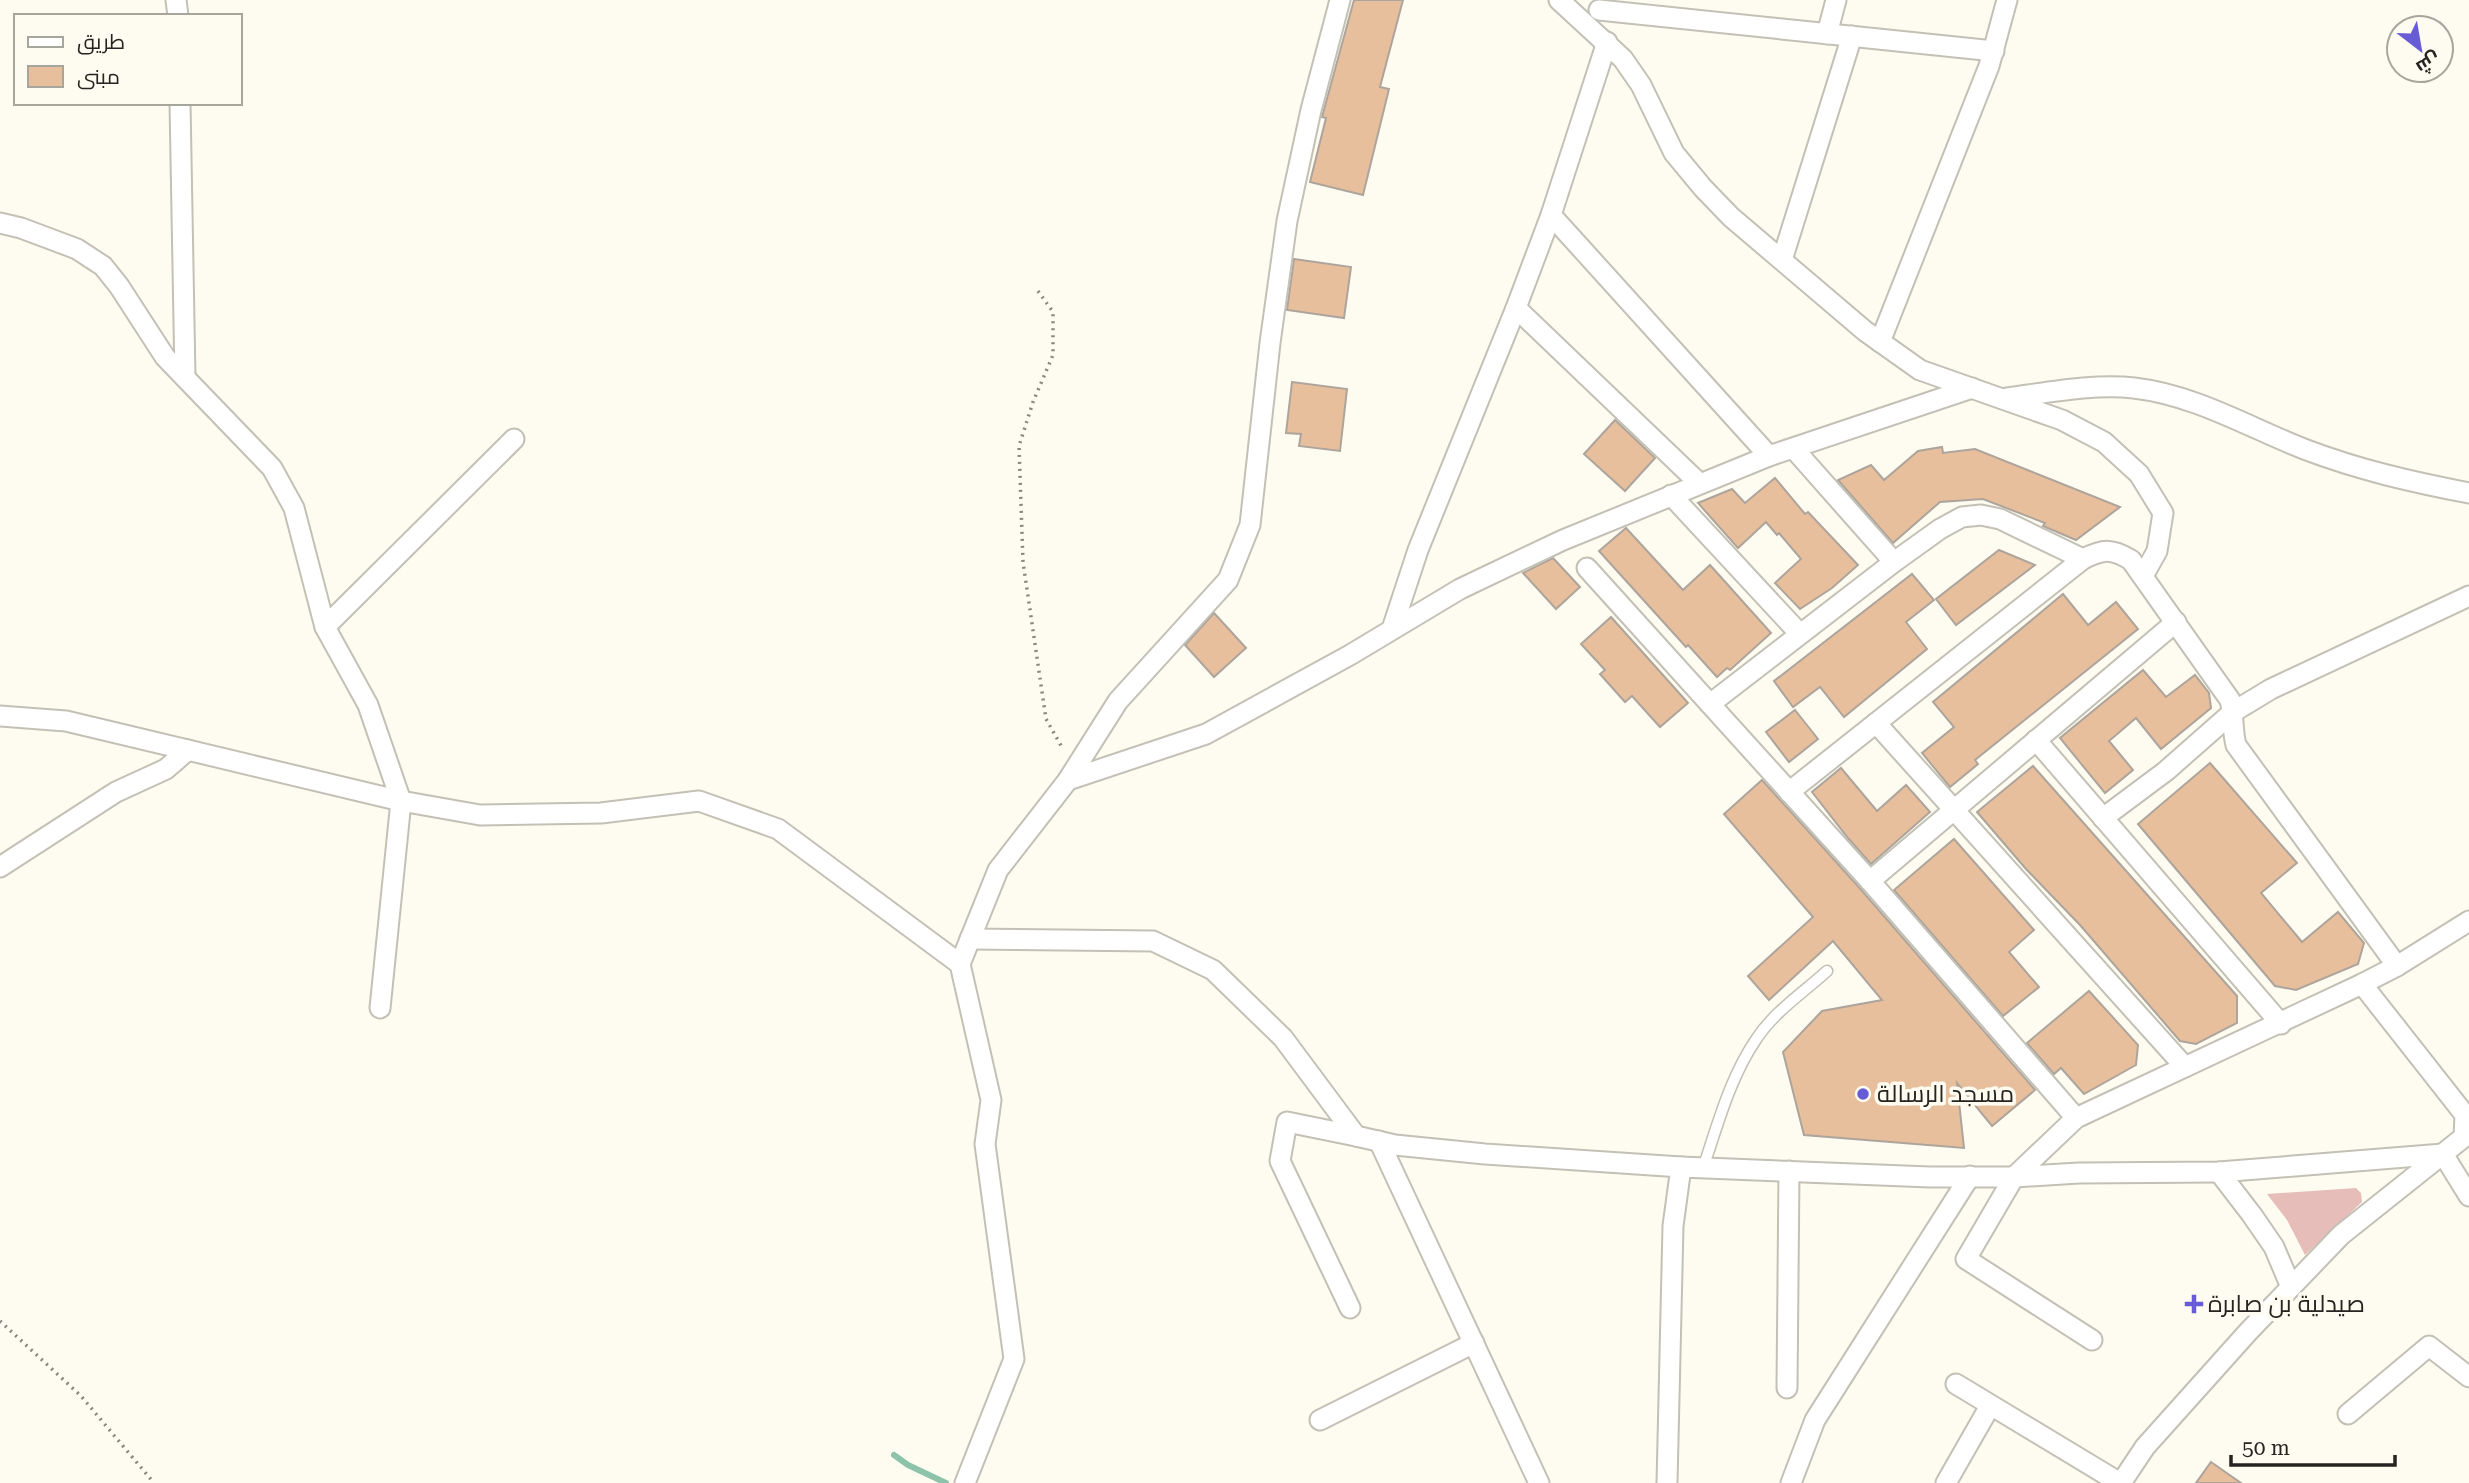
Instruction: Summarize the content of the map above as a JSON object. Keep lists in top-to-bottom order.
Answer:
{
  "places": {
    "other": ["مسجد الرسالة"],
    "health": ["صيدلية بن صابرة"]
  },
  "legend": ["طريق", "مبنى"],
  "scale_bar": "50 m",
  "north": "bottom right"
}
